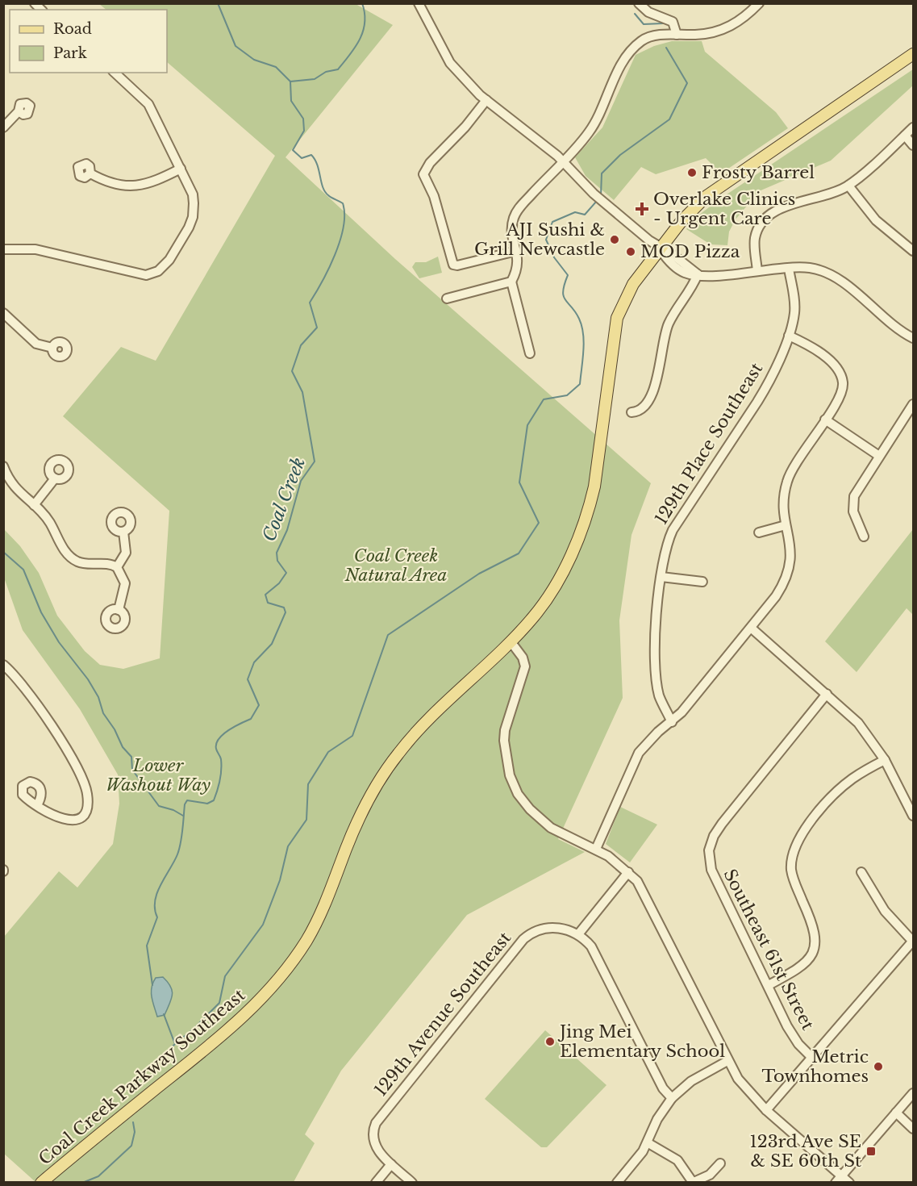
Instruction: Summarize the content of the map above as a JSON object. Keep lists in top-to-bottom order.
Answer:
{
  "streets": {
    "main road": ["Coal Creek Parkway Southeast"],
    "street": ["129th Place Southeast", "Southeast 61st Street", "129th Avenue Southeast"]
  },
  "water": ["Coal Creek"],
  "parks": ["Coal Creek Natural Area", "Lower Washout Way"],
  "places": {
    "other": [
      "Frosty Barrel",
      "AJI Sushi & Grill Newcastle",
      "MOD Pizza",
      "Jing Mei Elementary School",
      "Metric Townhomes"
    ],
    "health": ["Overlake Clinics - Urgent Care"],
    "transit": ["123rd Ave SE & SE 60th St"]
  },
  "legend": ["Road", "Park"]
}
